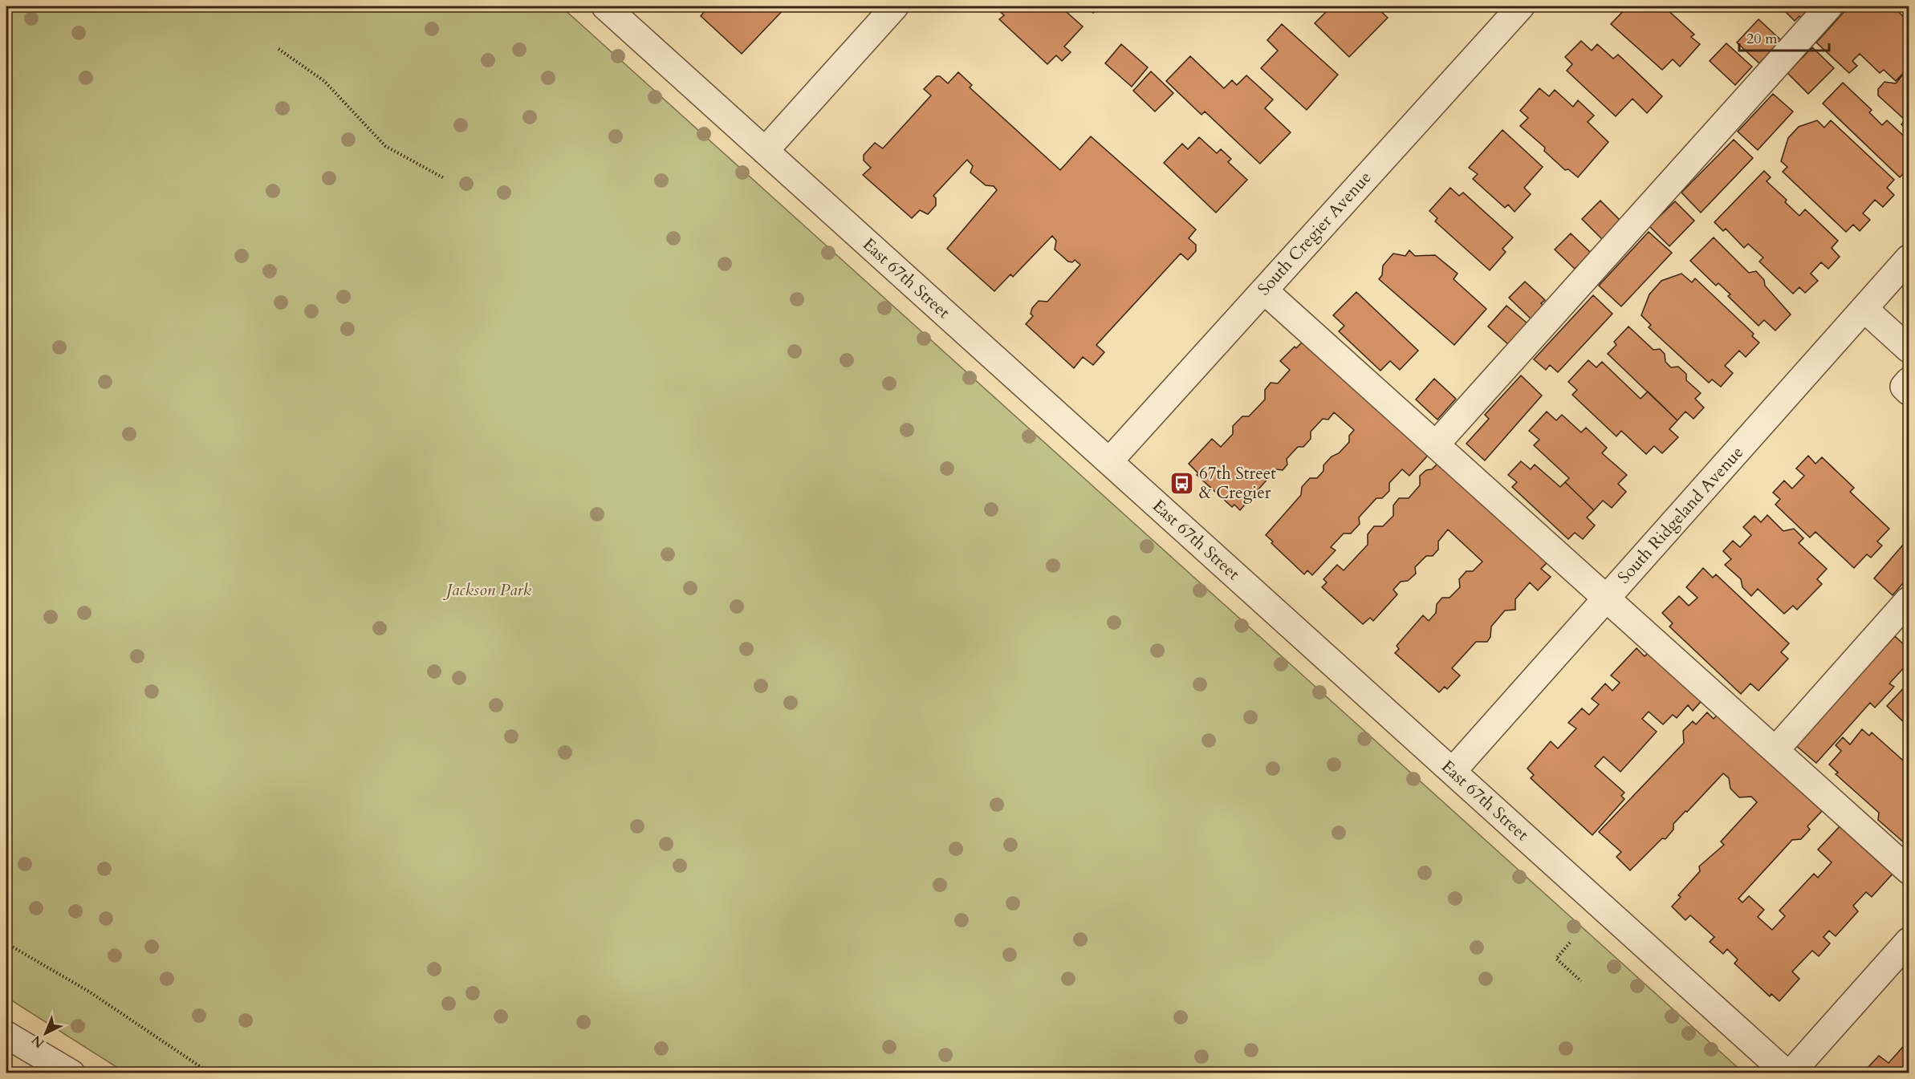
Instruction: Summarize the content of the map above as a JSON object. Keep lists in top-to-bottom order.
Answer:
{
  "streets": {
    "street": ["South Cregier Avenue", "East 67th Street", "South Ridgeland Avenue"]
  },
  "crossings": [
    ["South Cregier Avenue", "East 67th Street"],
    ["East 67th Street", "South Ridgeland Avenue"]
  ],
  "parks": ["Jackson Park"],
  "places": {
    "bus stop": ["67th Street & Cregier"]
  },
  "scale_bar": "20 m",
  "north": "bottom left"
}
